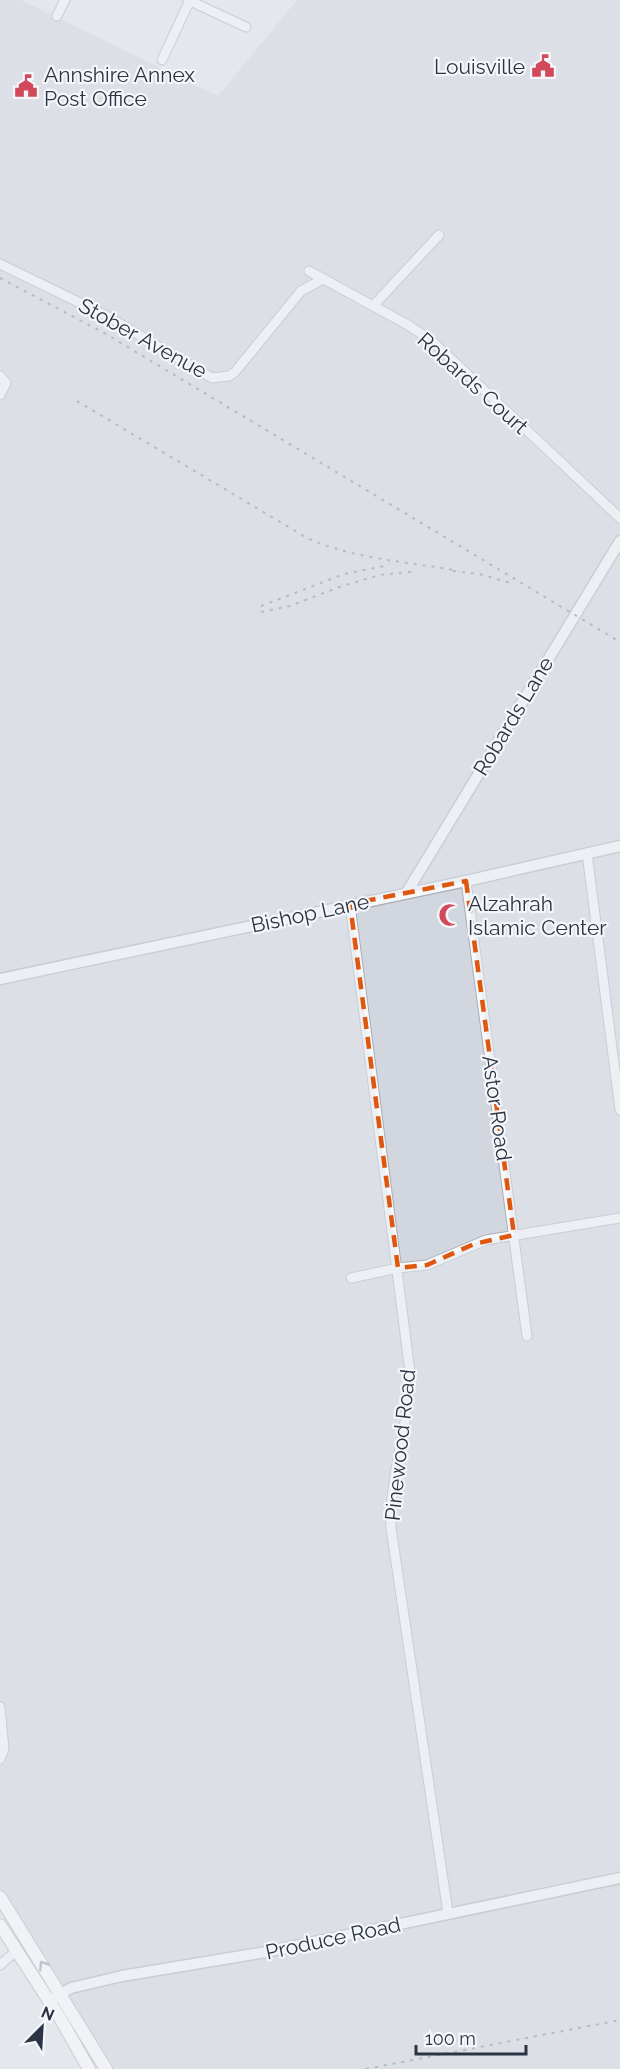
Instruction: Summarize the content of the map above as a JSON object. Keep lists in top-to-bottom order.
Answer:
{
  "streets": {
    "street": [
      "Stober Avenue",
      "Robards Court",
      "Robards Lane",
      "Bishop Lane",
      "Astor Road",
      "Pinewood Road",
      "Produce Road"
    ]
  },
  "crossings": [
    ["Stober Avenue", "Robards Court"],
    ["Robards Lane", "Bishop Lane"],
    ["Bishop Lane", "Astor Road"],
    ["Bishop Lane", "Pinewood Road"],
    ["Pinewood Road", "Produce Road"]
  ],
  "places": {
    "public building": ["Louisville", "Annshire Annex Post Office"],
    "mosque": ["Alzahrah Islamic Center"]
  },
  "scale_bar": "100 m",
  "north": "top right"
}
